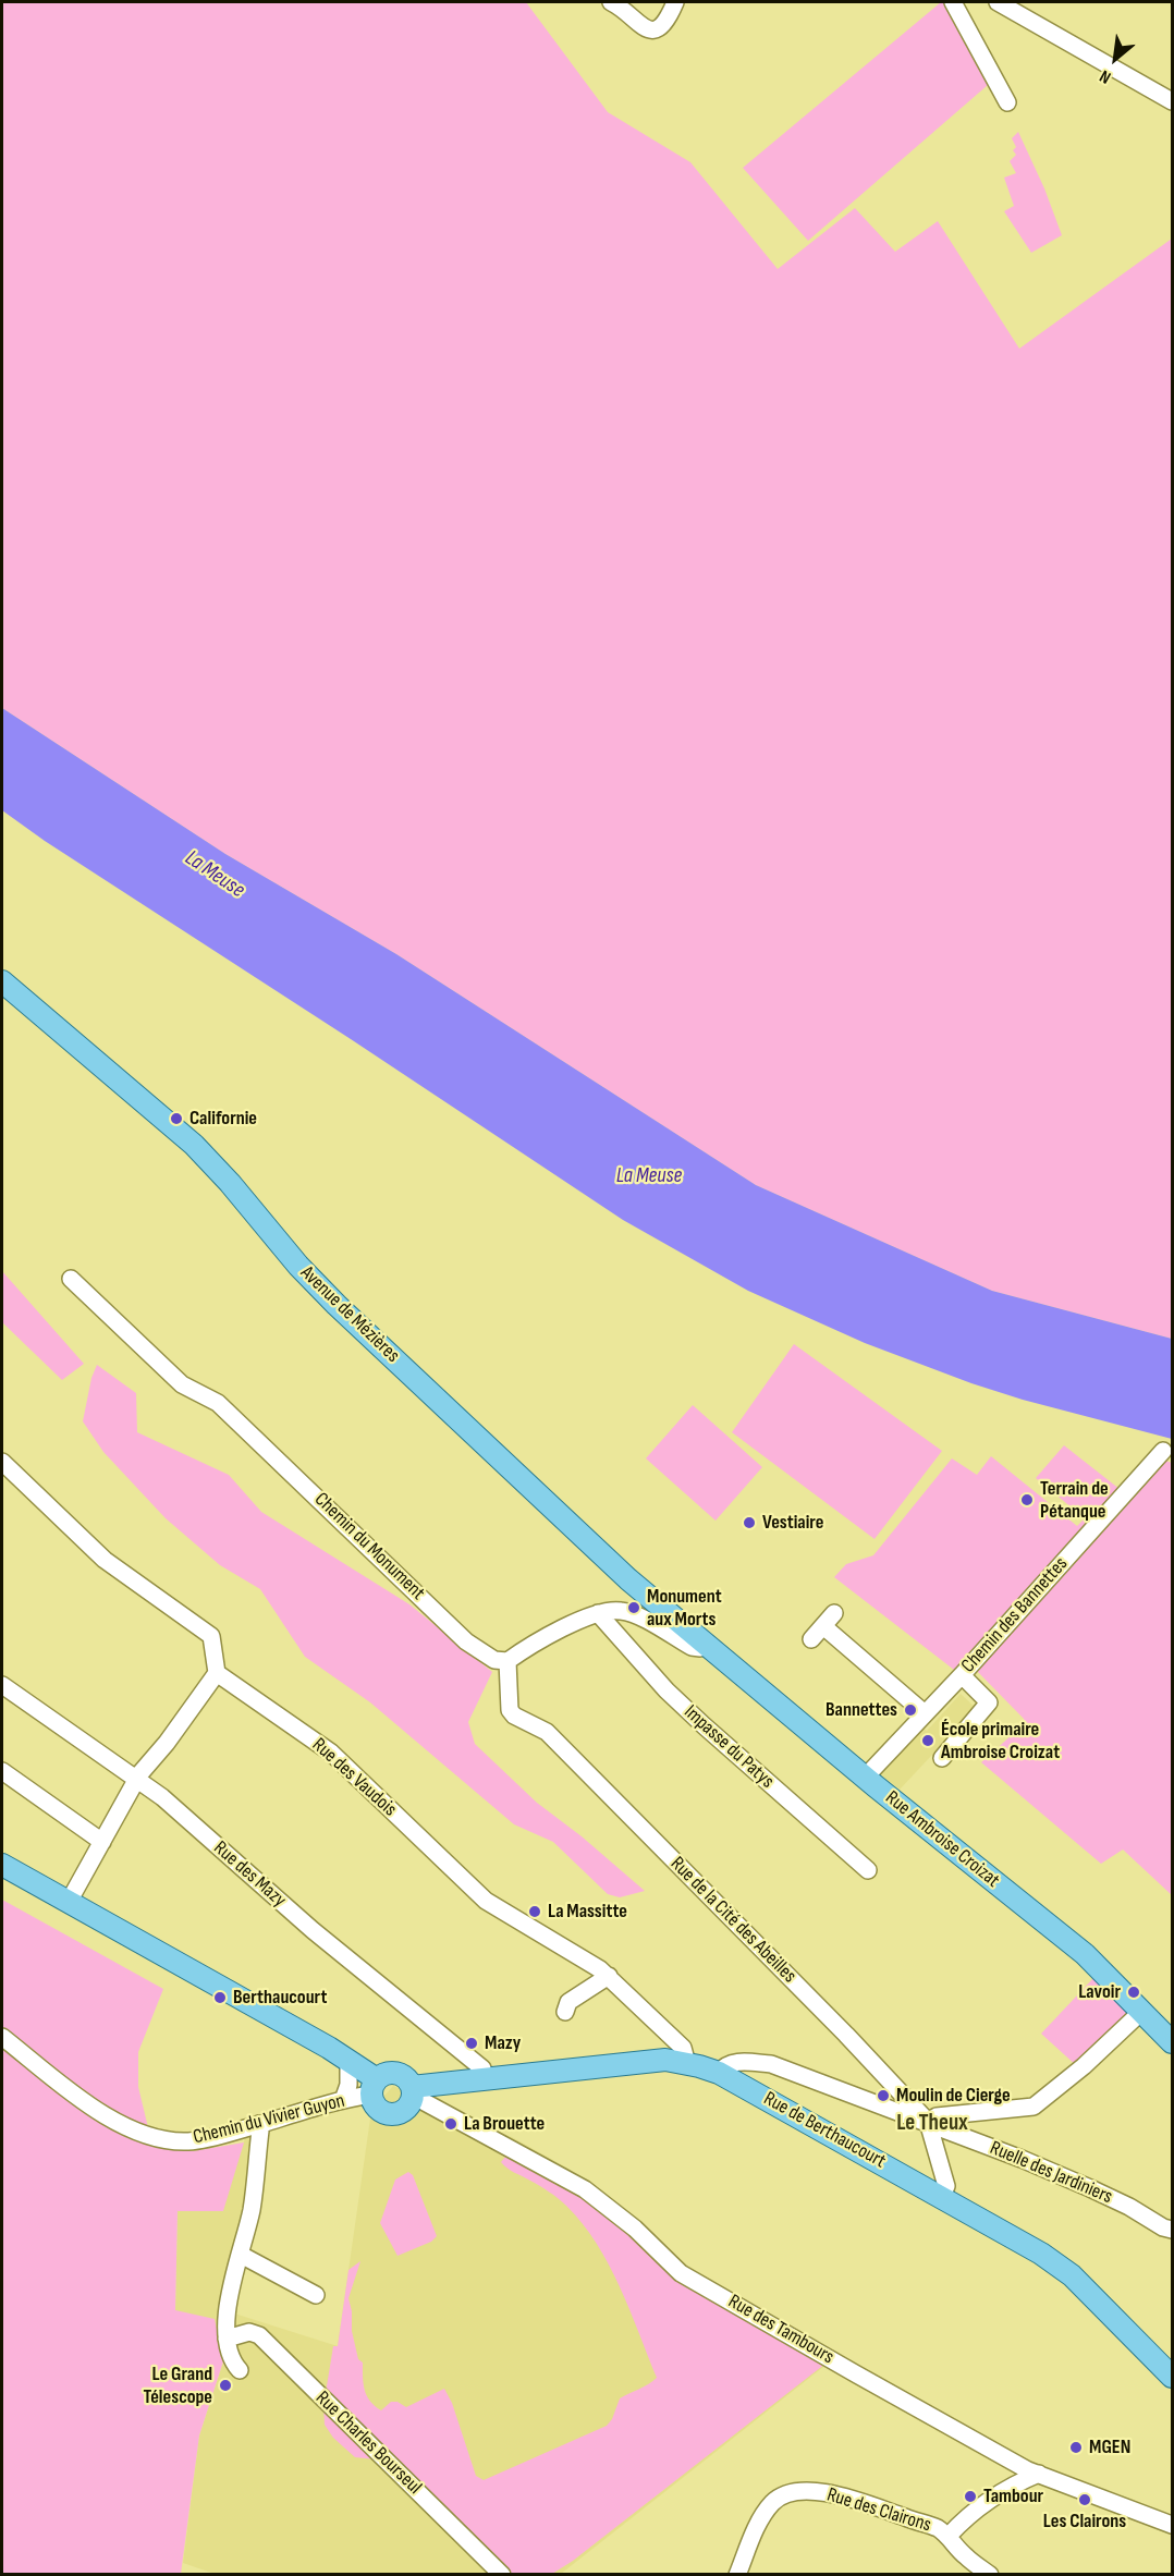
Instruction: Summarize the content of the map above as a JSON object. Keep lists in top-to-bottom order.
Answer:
{
  "streets": {
    "main road": ["Avenue de Mézières", "Rue Ambroise Croizat", "Rue de Berthaucourt"],
    "street": [
      "Chemin du Monument",
      "Chemin des Bannettes",
      "Impasse du Patys",
      "Rue des Vaudois",
      "Rue des Mazy",
      "Rue de la Cité des Abeilles",
      "Chemin du Vivier Guyon",
      "Ruelle des Jardiniers",
      "Rue des Tambours",
      "Rue Charles Bourseul",
      "Rue des Clairons"
    ]
  },
  "crossings": [
    ["Avenue de Mézières", "Rue Ambroise Croizat"],
    ["Chemin du Monument", "Rue de la Cité des Abeilles"],
    ["Chemin des Bannettes", "Rue Ambroise Croizat"],
    ["Rue des Vaudois", "Rue de Berthaucourt"],
    ["Rue des Mazy", "Rue de Berthaucourt"],
    ["Rue de la Cité des Abeilles", "Rue de Berthaucourt"],
    ["Rue de la Cité des Abeilles", "Ruelle des Jardiniers"],
    ["Chemin du Vivier Guyon", "Rue de Berthaucourt"],
    ["Chemin du Vivier Guyon", "Rue des Tambours"],
    ["Rue de Berthaucourt", "Rue des Tambours"],
    ["Rue des Tambours", "Rue des Clairons"]
  ],
  "districts": ["Le Theux"],
  "water": ["La Meuse"],
  "places": [
    "Californie",
    "Terrain de Pétanque",
    "Vestiaire",
    "Monument aux Morts",
    "Bannettes",
    "École primaire Ambroise Croizat",
    "La Massitte",
    "Lavoir",
    "Berthaucourt",
    "Mazy",
    "Moulin de Cierge",
    "La Brouette",
    "Le Grand Télescope",
    "MGEN",
    "Tambour",
    "Les Clairons"
  ],
  "north": "bottom left"
}
